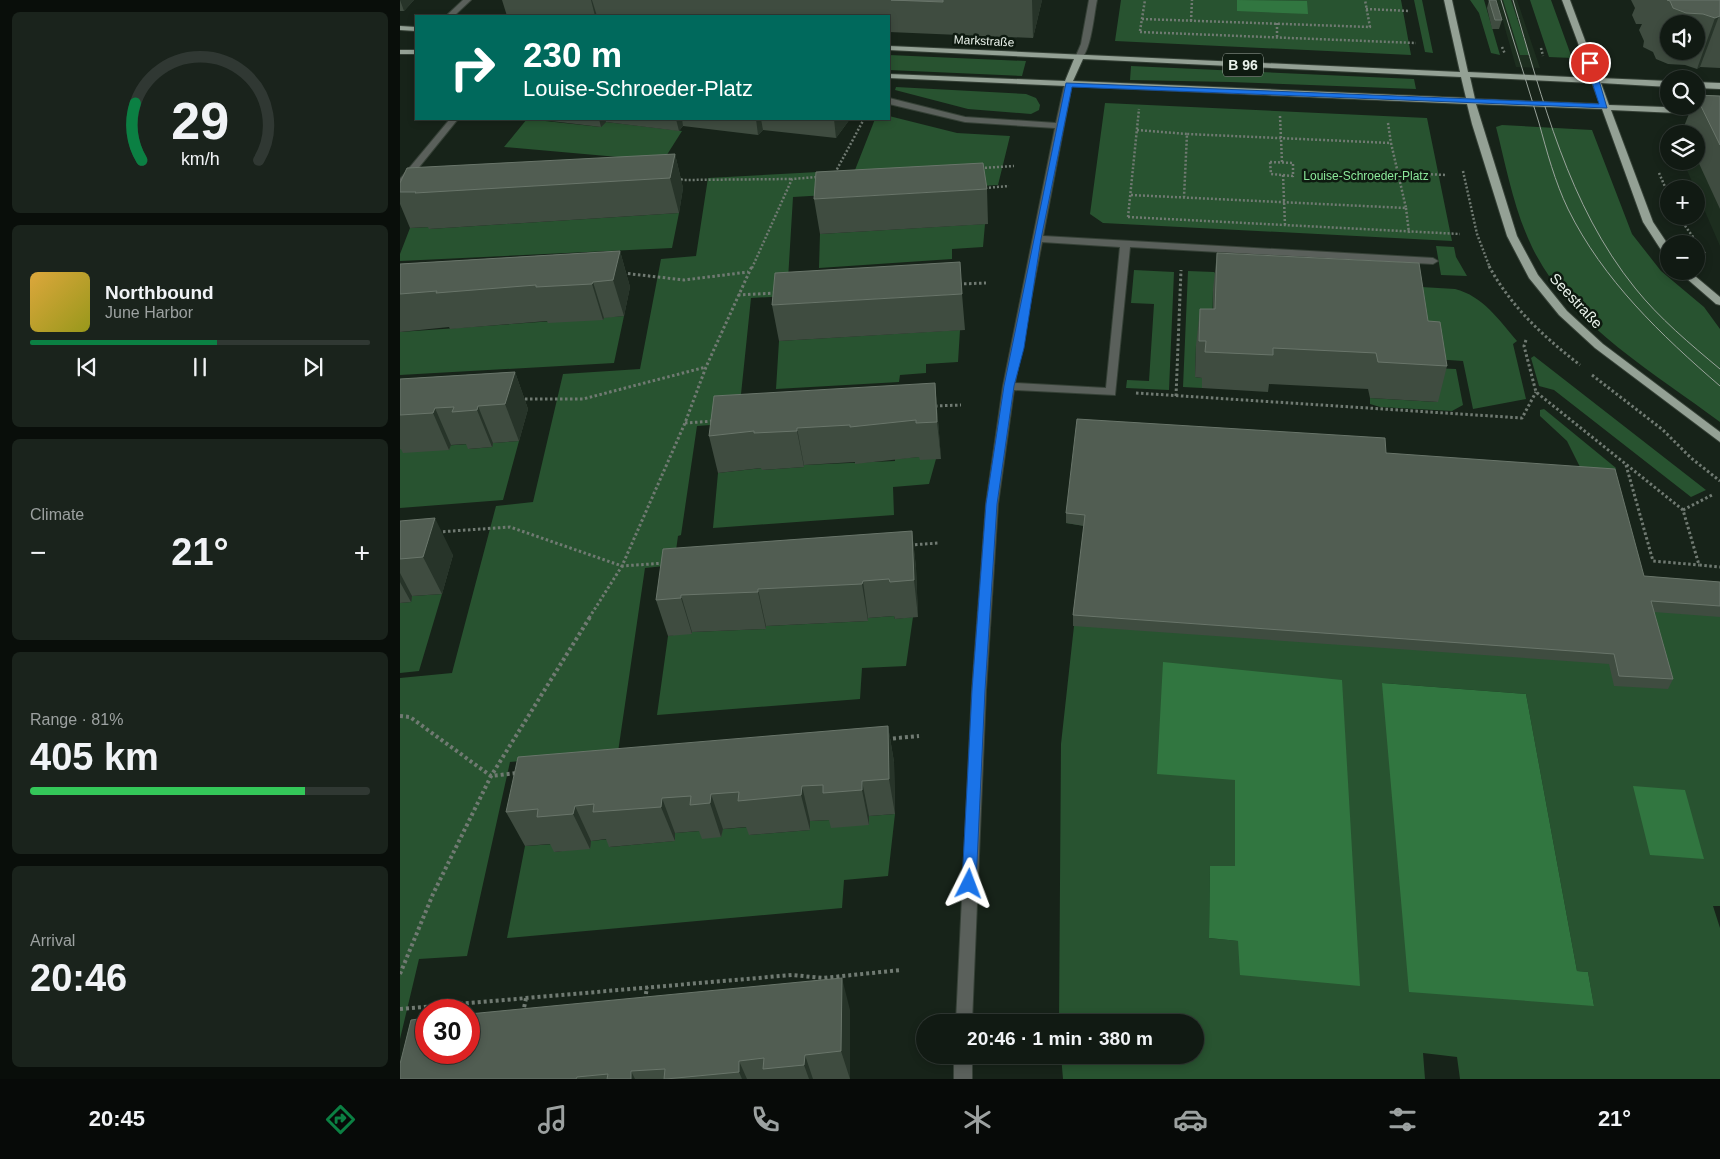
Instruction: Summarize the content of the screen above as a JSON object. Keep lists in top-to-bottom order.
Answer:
{
  "streets": {
    "main road": ["Markstraße", "B 96", "Seestraße"]
  },
  "crossings": [
    ["Markstraße", "B 96"],
    ["B 96", "Seestraße"]
  ],
  "parks": ["Louise-Schroeder-Platz"],
  "page": {
    "map_buttons": ["+", "−"],
    "turn": ["230 m", "Louise-Schroeder-Platz"],
    "song": ["Northbound", "June Harbor"],
    "tile": [
      "Climate",
      ["Range · 81%", "405 km"],
      ["Arrival", "20:46"]
    ],
    "heat": ["−", "21°", "+"],
    "limit": "30",
    "trip": "20:46 · 1 min · 380 m",
    "tabs": ["20:45", "21°"],
    "gauge": ["29", "km/h"]
  }
}
